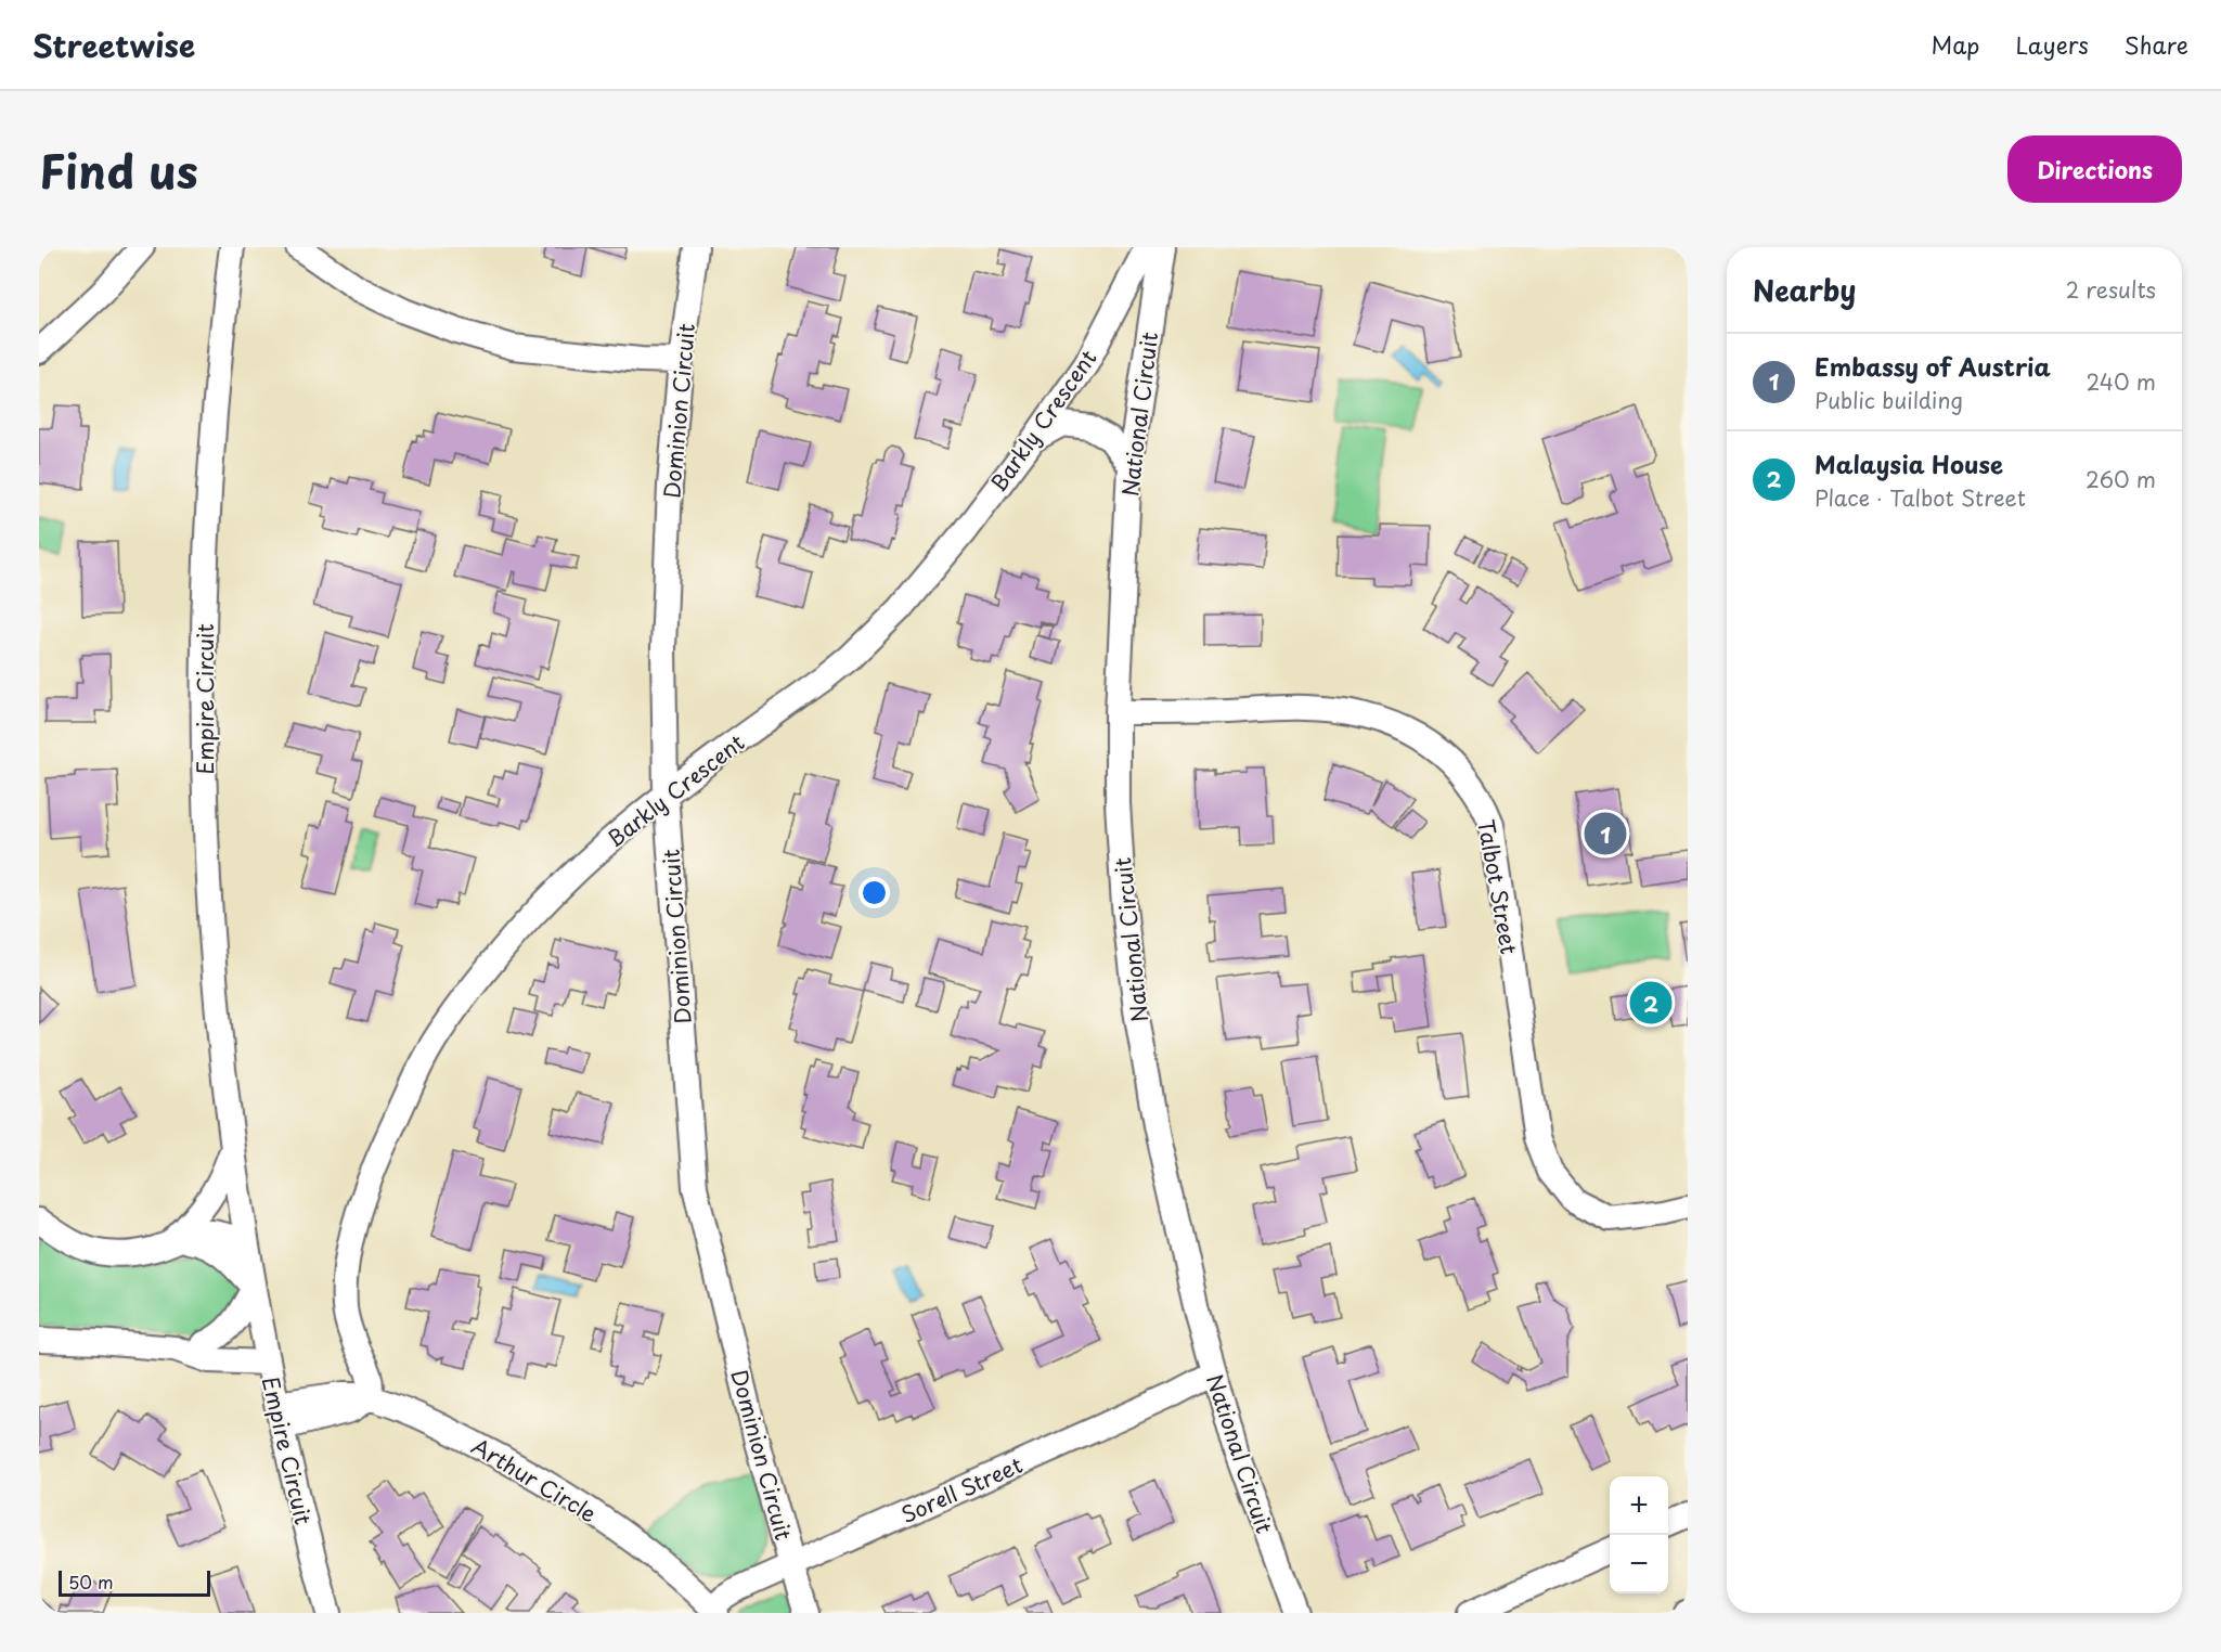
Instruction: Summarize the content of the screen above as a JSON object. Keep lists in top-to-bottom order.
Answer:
{
  "streets": {
    "street": [
      "Dominion Circuit",
      "National Circuit",
      "Barkly Crescent",
      "Empire Circuit",
      "Talbot Street",
      "Arthur Circle",
      "Sorell Street"
    ]
  },
  "crossings": [
    ["Dominion Circuit", "Barkly Crescent"],
    ["Dominion Circuit", "Sorell Street"],
    ["National Circuit", "Talbot Street"],
    ["National Circuit", "Sorell Street"],
    ["Barkly Crescent", "Arthur Circle"],
    ["Arthur Circle", "Sorell Street"]
  ],
  "scale_bar": "50 m",
  "page": {
    "header": "Streetwise",
    "nav": ["Map", "Layers", "Share"],
    "title": "Find us",
    "buttons": "Directions",
    "heading": ["Nearby", "2 results"],
    "list": [
      {
        "mark": "1",
        "name": "Embassy of Austria",
        "note": "Public building",
        "value": "240 m"
      },
      {
        "mark": "2",
        "name": "Malaysia House",
        "note": "Place · Talbot Street",
        "value": "260 m"
      }
    ],
    "pins": ["1", "2"],
    "map_buttons": ["+", "−"],
    "scale": "50 m"
  }
}
